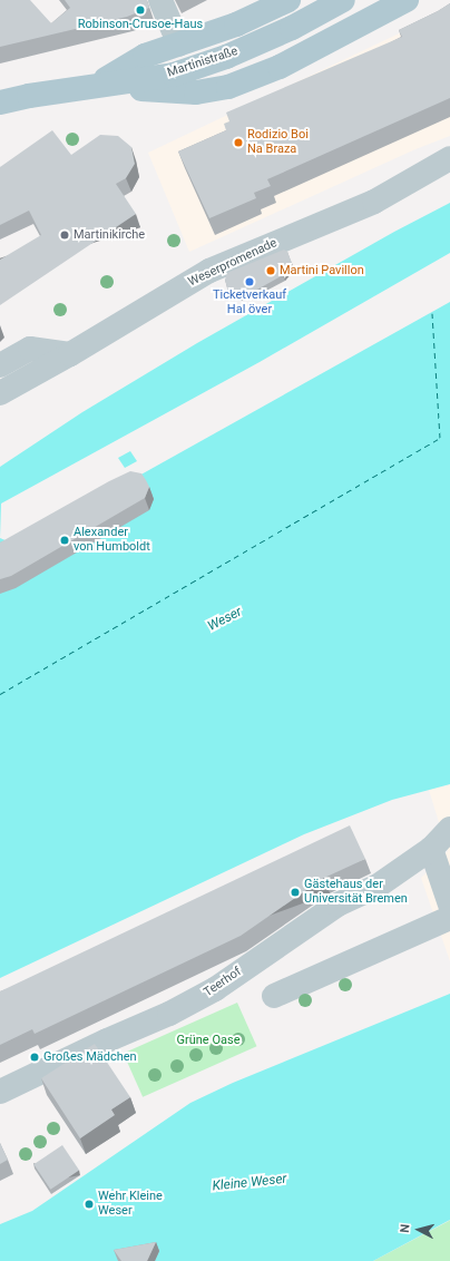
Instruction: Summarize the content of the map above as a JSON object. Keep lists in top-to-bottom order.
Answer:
{
  "streets": {
    "main road": ["Martinistraße"],
    "street": ["Weserpromenade", "Teerhof"]
  },
  "water": ["Weser", "Kleine Weser"],
  "parks": ["Grüne Oase"],
  "places": [
    "Robinson-Crusoe-Haus",
    "Rodizio Boi Na Braza",
    "Martinikirche",
    "Martini Pavillon",
    "Ticketverkauf Hal över",
    "Alexander von Humboldt",
    "Gästehaus der Universität Bremen",
    "Großes Mädchen",
    "Wehr Kleine Weser"
  ],
  "north": "left"
}
